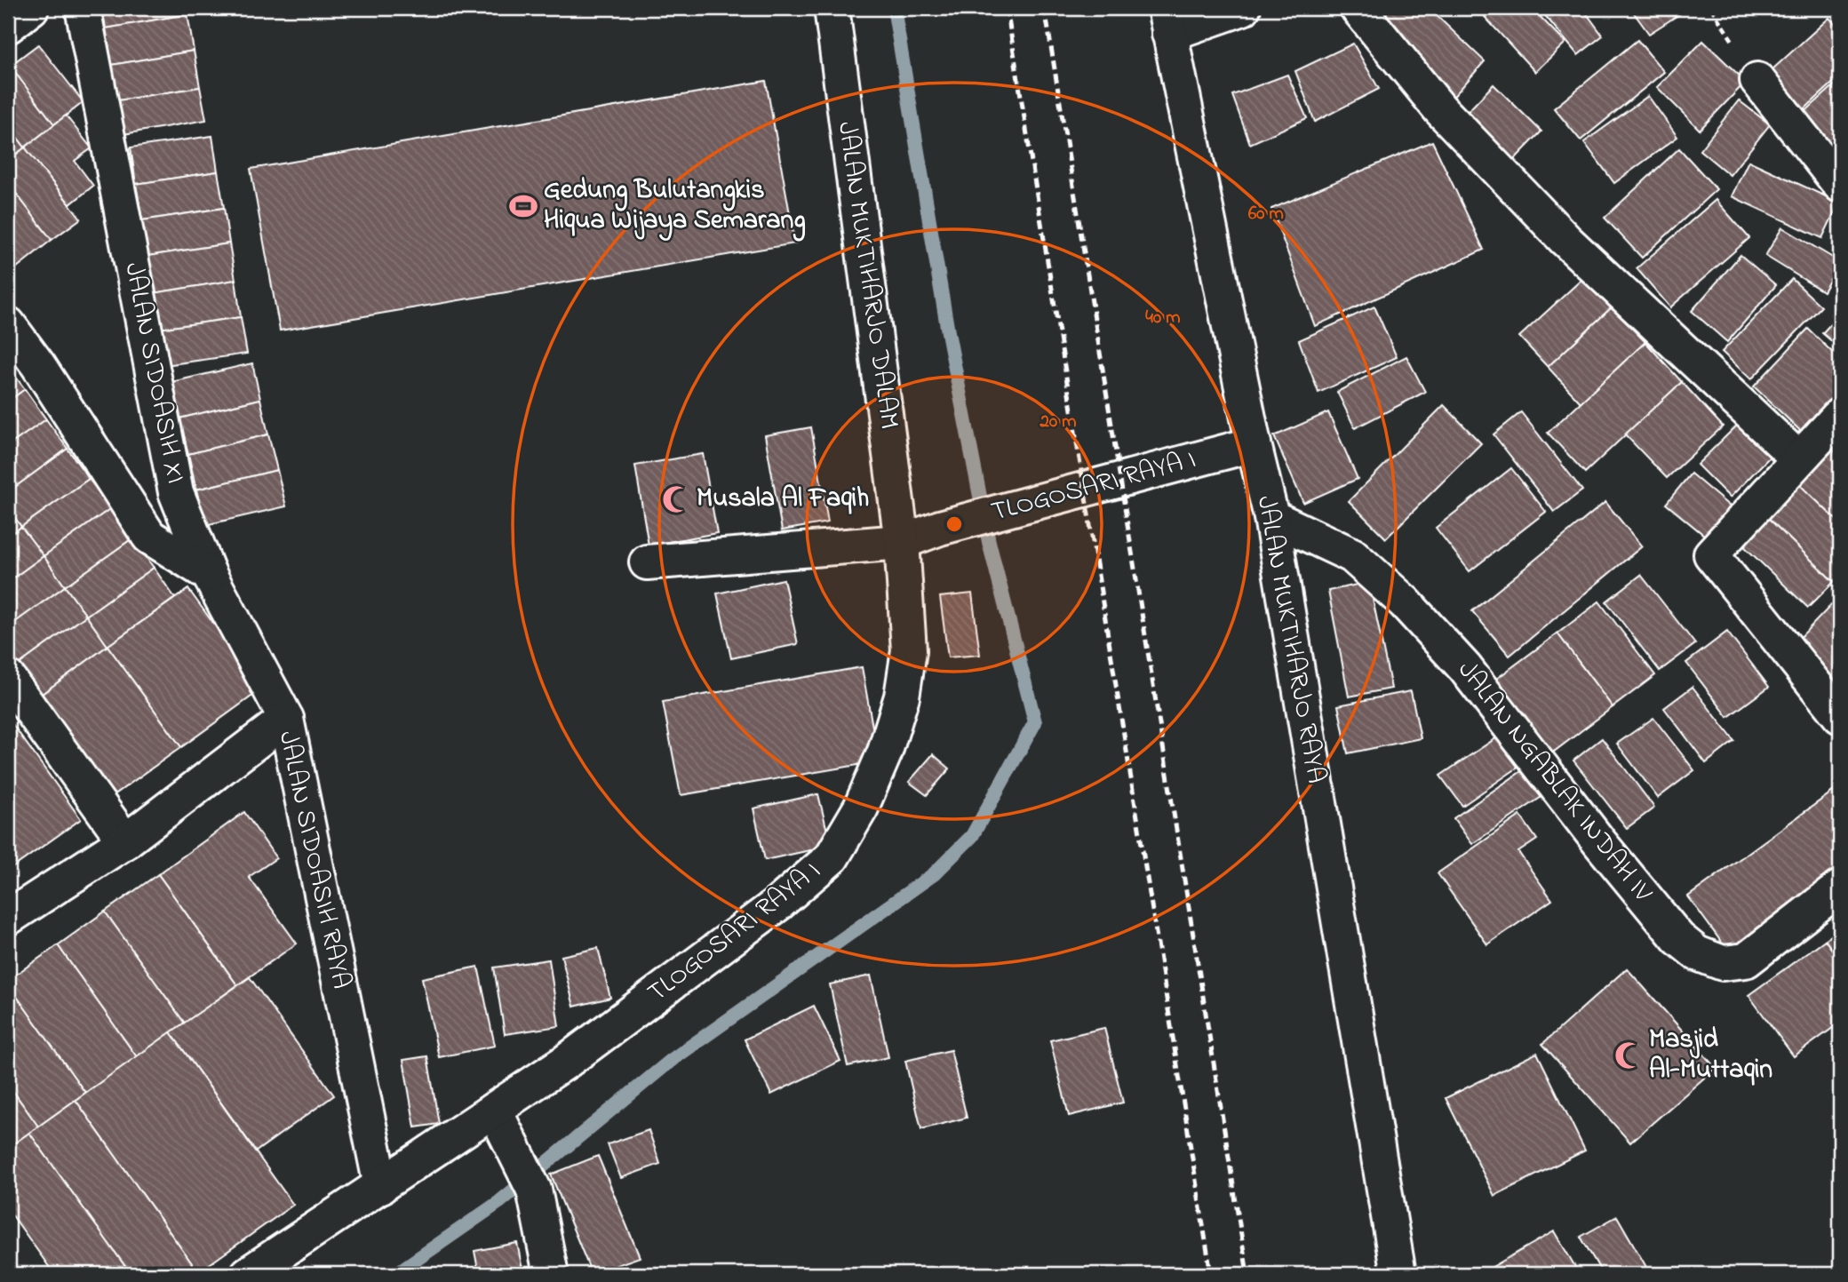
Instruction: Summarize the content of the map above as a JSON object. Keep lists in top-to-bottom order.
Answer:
{
  "streets": {
    "street": [
      "JALAN MUKTIHARJO DALAM",
      "JALAN SIDOASIH XI",
      "TLOGOSARI RAYA I",
      "JALAN MUKTIHARJO RAYA",
      "JALAN NGABLAK INDAH IV",
      "JALAN SIDOASIH RAYA"
    ]
  },
  "crossings": [
    ["JALAN MUKTIHARJO DALAM", "TLOGOSARI RAYA I"],
    ["JALAN SIDOASIH XI", "JALAN SIDOASIH RAYA"],
    ["TLOGOSARI RAYA I", "JALAN MUKTIHARJO RAYA"],
    ["TLOGOSARI RAYA I", "JALAN SIDOASIH RAYA"],
    ["JALAN MUKTIHARJO RAYA", "JALAN NGABLAK INDAH IV"]
  ],
  "places": {
    "sports": ["Gedung Bulutangkis Hiqua Wijaya Semarang"],
    "mosque": ["Musala Al Faqih", "Masjid Al-Muttaqin"]
  },
  "rings": ["60 m", "40 m", "20 m"]
}
